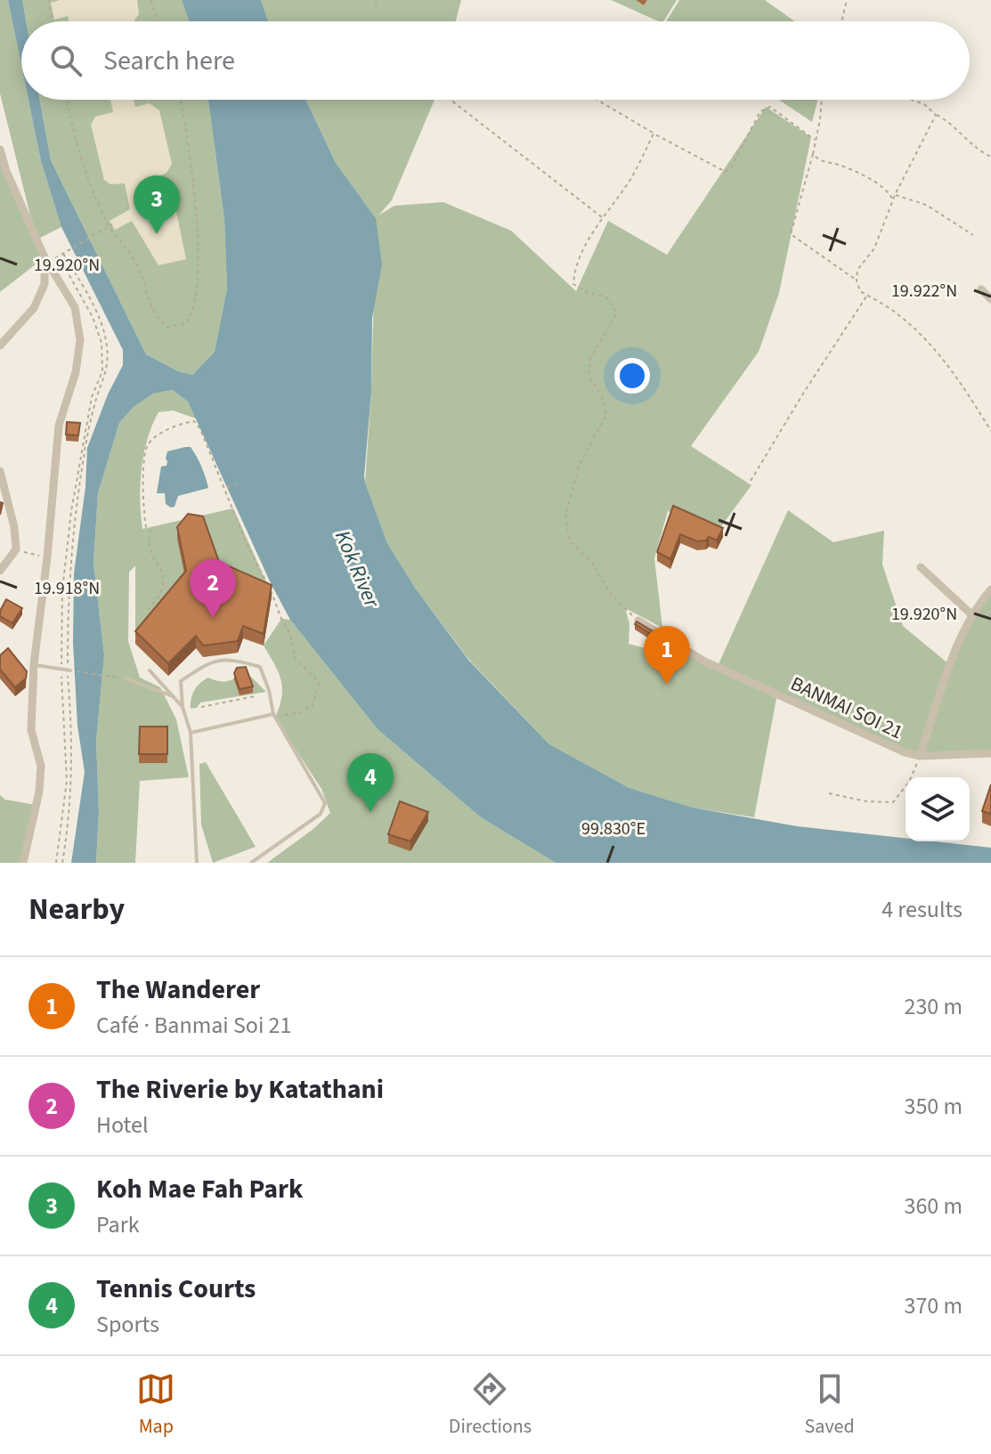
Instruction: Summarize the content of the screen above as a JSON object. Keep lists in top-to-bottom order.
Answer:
{
  "streets": {
    "street": ["BANMAI SOI 21"]
  },
  "water": ["Kok River"],
  "page": {
    "search": "Search here",
    "pins": [
      "3",
      "2",
      "1",
      "4"
    ],
    "heading": ["Nearby", "4 results"],
    "list": [
      {
        "mark": "1",
        "name": "The Wanderer",
        "note": "Café · Banmai Soi 21",
        "value": "230 m"
      },
      {
        "mark": "2",
        "name": "The Riverie by Katathani",
        "note": "Hotel",
        "value": "350 m"
      },
      {
        "mark": "3",
        "name": "Koh Mae Fah Park",
        "note": "Park",
        "value": "360 m"
      },
      {
        "mark": "4",
        "name": "Tennis Courts",
        "note": "Sports",
        "value": "370 m"
      }
    ],
    "nav": ["Map", "Directions", "Saved"]
  },
  "coordinates": [
    "19.920°N",
    "19.922°N",
    "19.918°N",
    "99.830°E"
  ]
}
